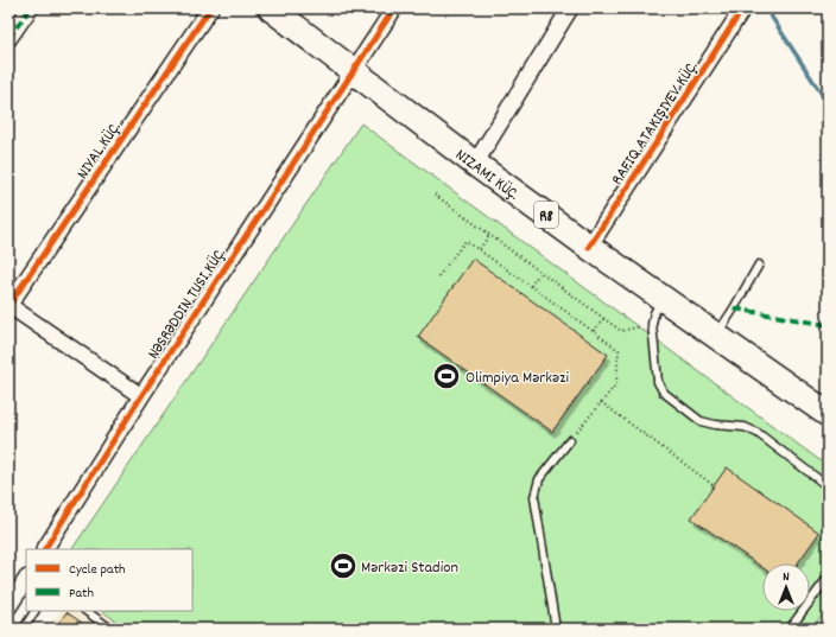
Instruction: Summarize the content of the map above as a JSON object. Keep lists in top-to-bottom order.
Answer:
{
  "streets": {
    "highway": ["NIZAMI KÜÇ.", "R8"],
    "street": ["RAFIQ ATAKIŞIYEV KÜÇ.", "NIYAL KÜÇ.", "NƏSRƏDDIN TUSI KÜÇ."]
  },
  "crossings": [
    ["RAFIQ ATAKIŞIYEV KÜÇ.", "NIZAMI KÜÇ."],
    ["NIZAMI KÜÇ.", "NƏSRƏDDIN TUSI KÜÇ."]
  ],
  "places": {
    "sports": ["Olimpiya Mərkəzi", "Mərkəzi Stadion"]
  },
  "legend": ["Cycle path", "Path"],
  "north": "top"
}
